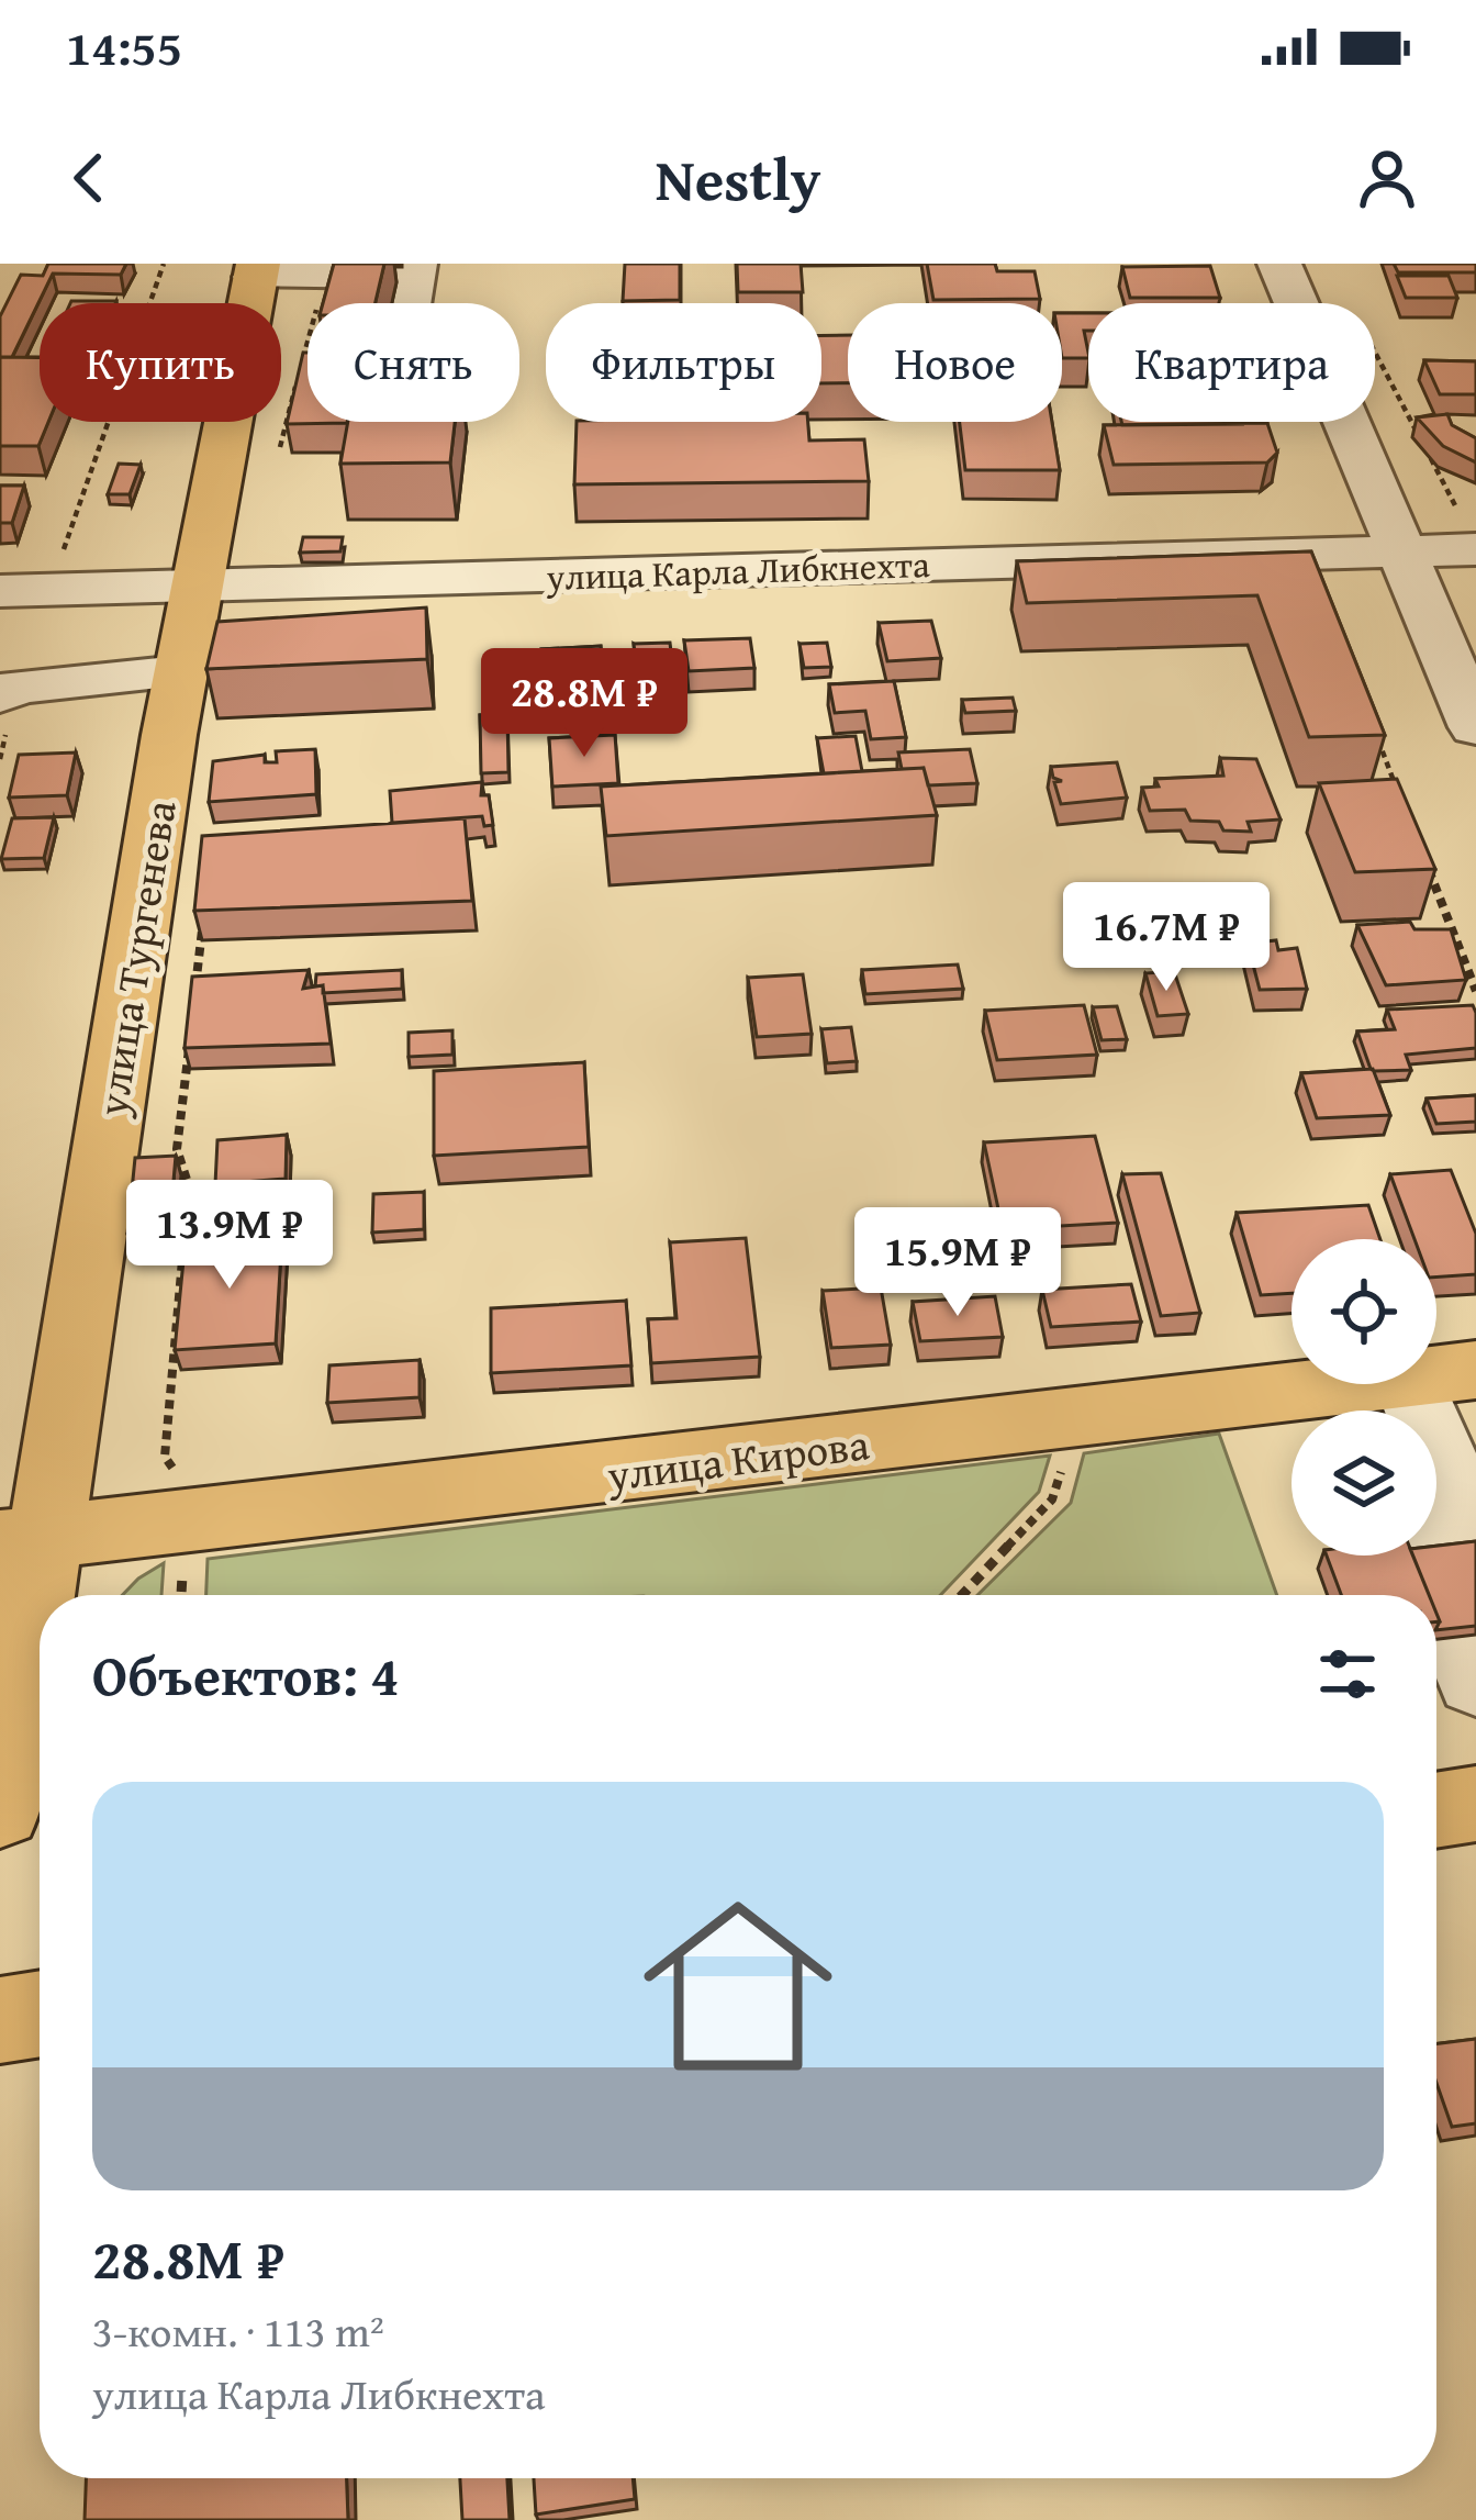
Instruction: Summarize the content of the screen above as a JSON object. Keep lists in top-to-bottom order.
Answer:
{
  "streets": {
    "main road": ["улица Тургенева", "улица Кирова"],
    "street": ["улица Карла Либкнехта"]
  },
  "crossings": [
    ["улица Карла Либкнехта", "улица Тургенева"],
    ["улица Тургенева", "улица Кирова"]
  ],
  "page": {
    "status": "14:55",
    "header": "Nestly",
    "chip": [
      "Купить",
      "Снять",
      "Фильтры",
      "Новое",
      "Квартира"
    ],
    "price": [
      "28.8M ₽",
      "16.7M ₽",
      "13.9M ₽",
      "15.9M ₽"
    ],
    "heading": "Объектов: 4",
    "list": [
      {
        "name": "28.8M ₽",
        "note": "3-комн. · 113 m² · улица Карла Либкнехта"
      }
    ]
  }
}
